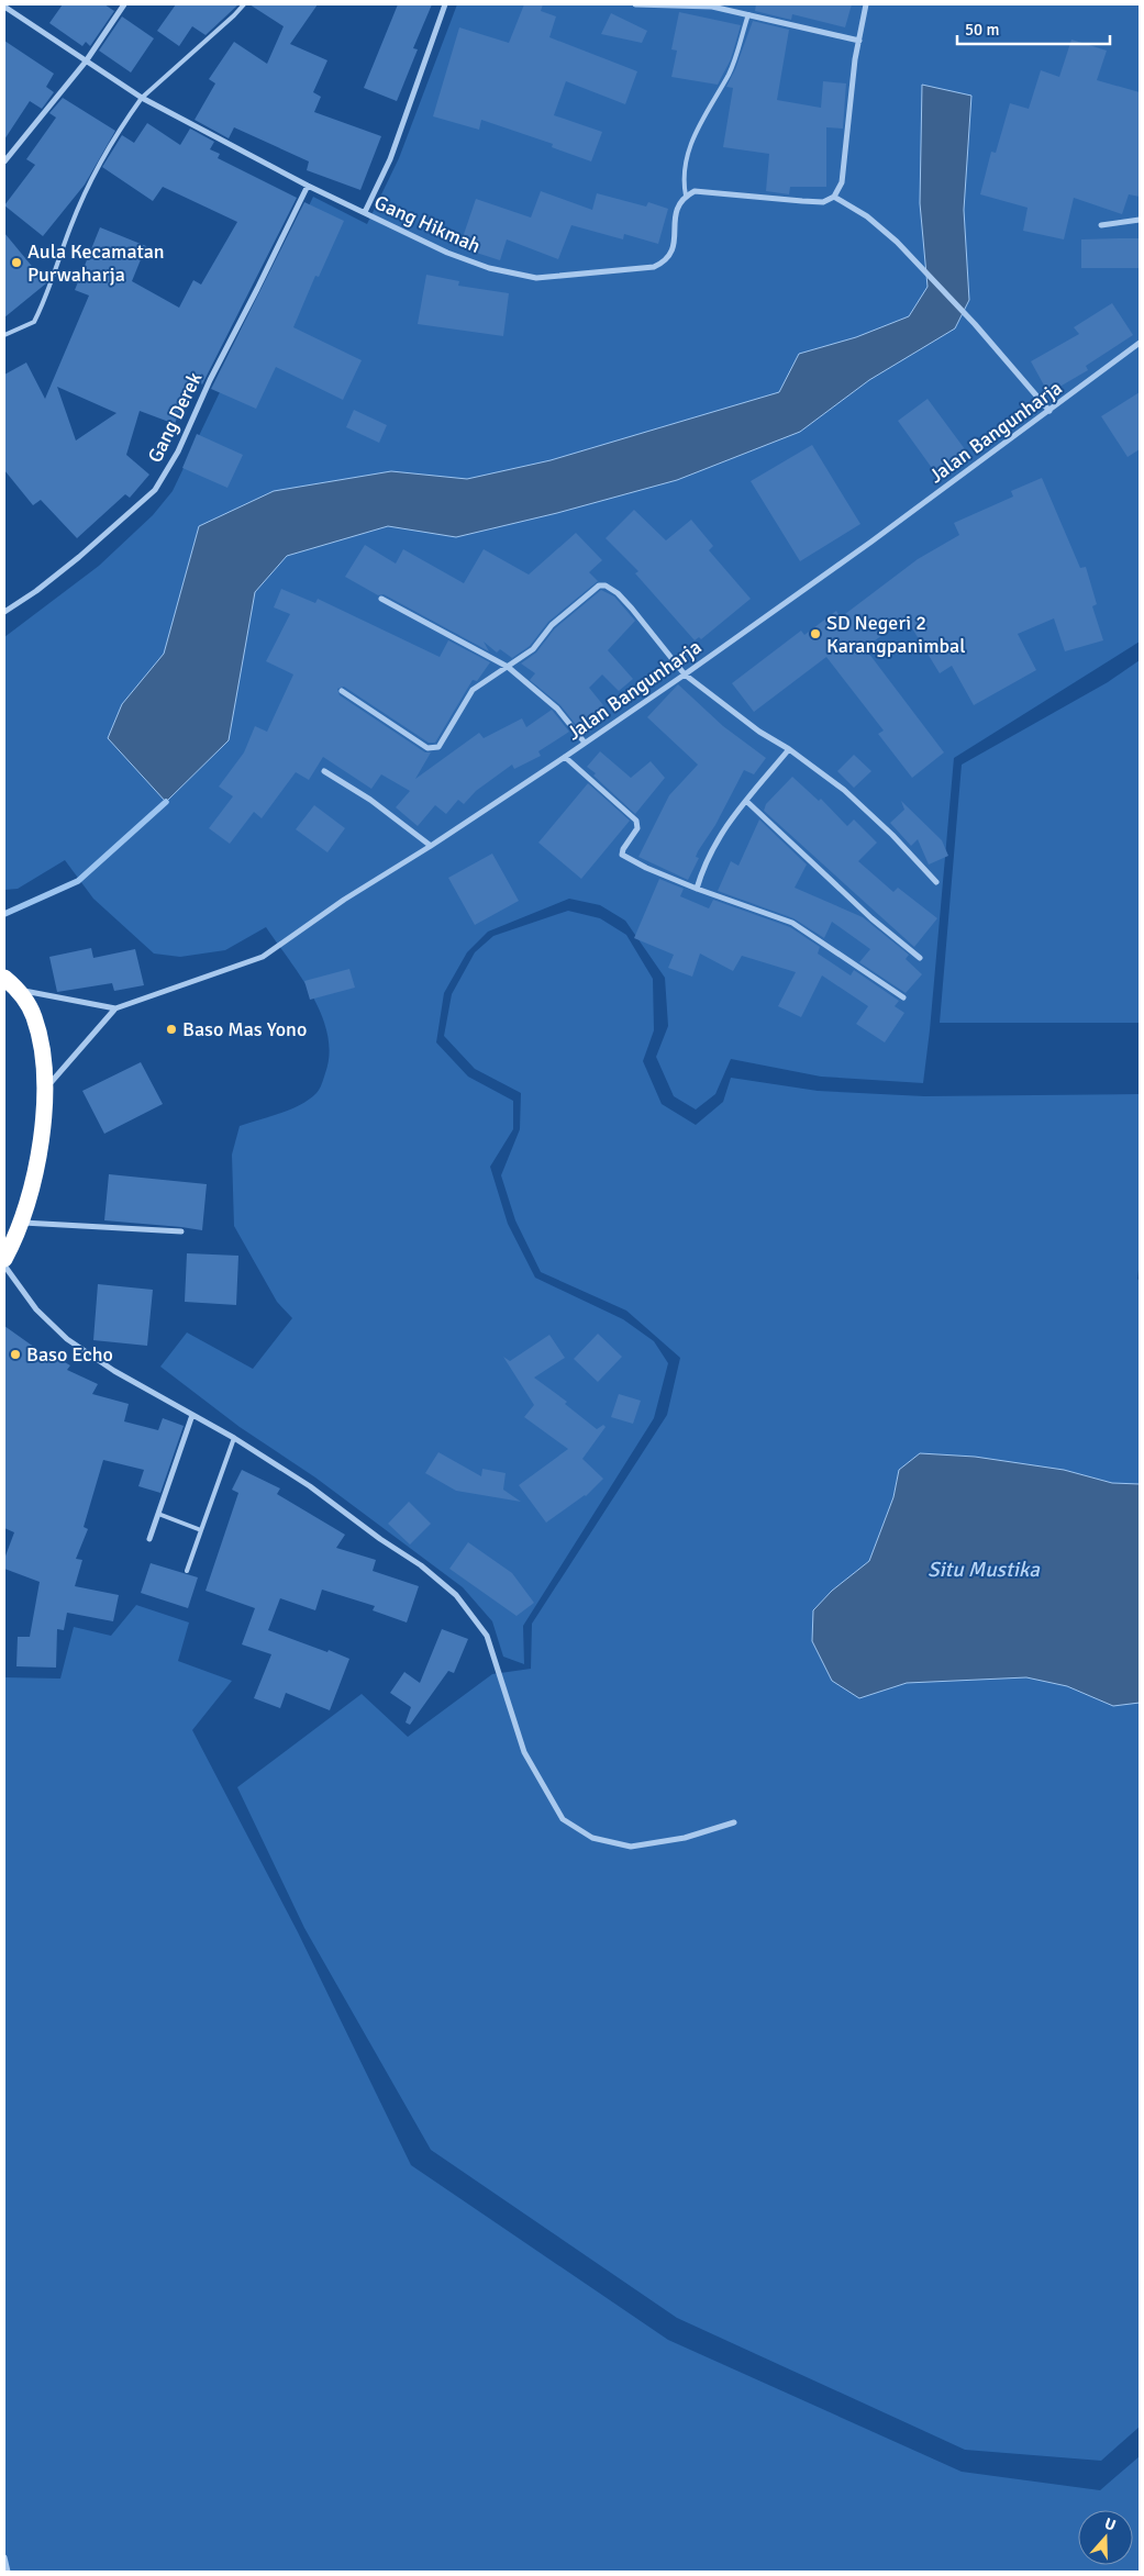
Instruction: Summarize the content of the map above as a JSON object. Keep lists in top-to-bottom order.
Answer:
{
  "streets": {
    "street": ["Gang Hikmah", "Gang Derek", "Jalan Bangunharja"]
  },
  "crossings": [
    ["Gang Hikmah", "Gang Derek"]
  ],
  "water": ["Situ Mustika"],
  "places": [
    "Aula Kecamatan Purwaharja",
    "SD Negeri 2 Karangpanimbal",
    "Baso Mas Yono",
    "Baso Echo"
  ],
  "scale_bar": "50 m",
  "north": "top"
}
